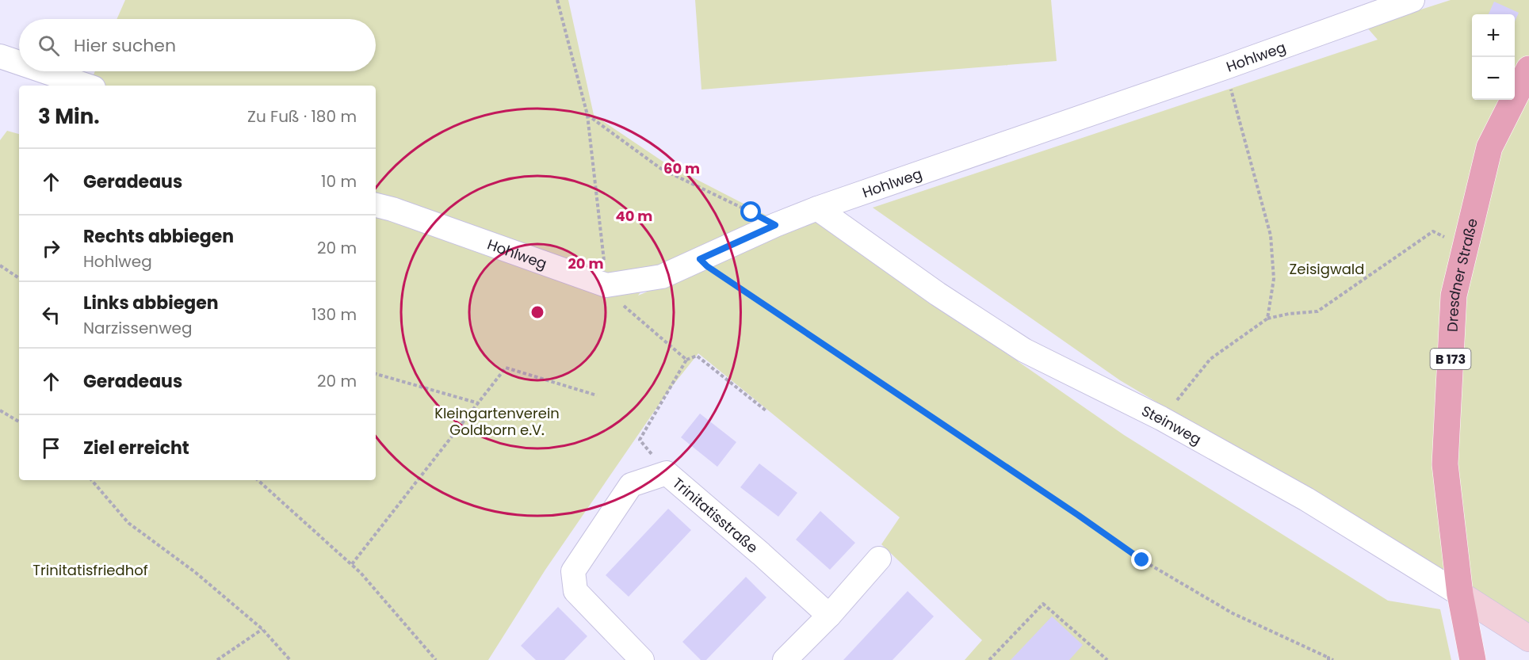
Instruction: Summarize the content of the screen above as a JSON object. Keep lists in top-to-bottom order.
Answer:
{
  "streets": {
    "main road": ["Dresdner Straße", "B 173"],
    "street": ["Hohlweg", "Steinweg", "Trinitatisstraße"]
  },
  "crossings": [
    ["Hohlweg", "Steinweg"],
    ["Dresdner Straße", "Steinweg"]
  ],
  "parks": ["Zeisigwald", "Kleingartenverein Goldborn e.V.", "Trinitatisfriedhof"],
  "page": {
    "map_buttons": ["+", "−"],
    "search": "Hier suchen",
    "heading": ["3 Min.", "Zu Fuß · 180 m"],
    "list": [
      ["Geradeaus", "10 m"],
      ["Rechts abbiegen", "Hohlweg", "20 m"],
      ["Links abbiegen", "Narzissenweg", "130 m"],
      ["Geradeaus", "20 m"],
      "Ziel erreicht"
    ]
  },
  "rings": ["60 m", "40 m", "20 m"]
}
